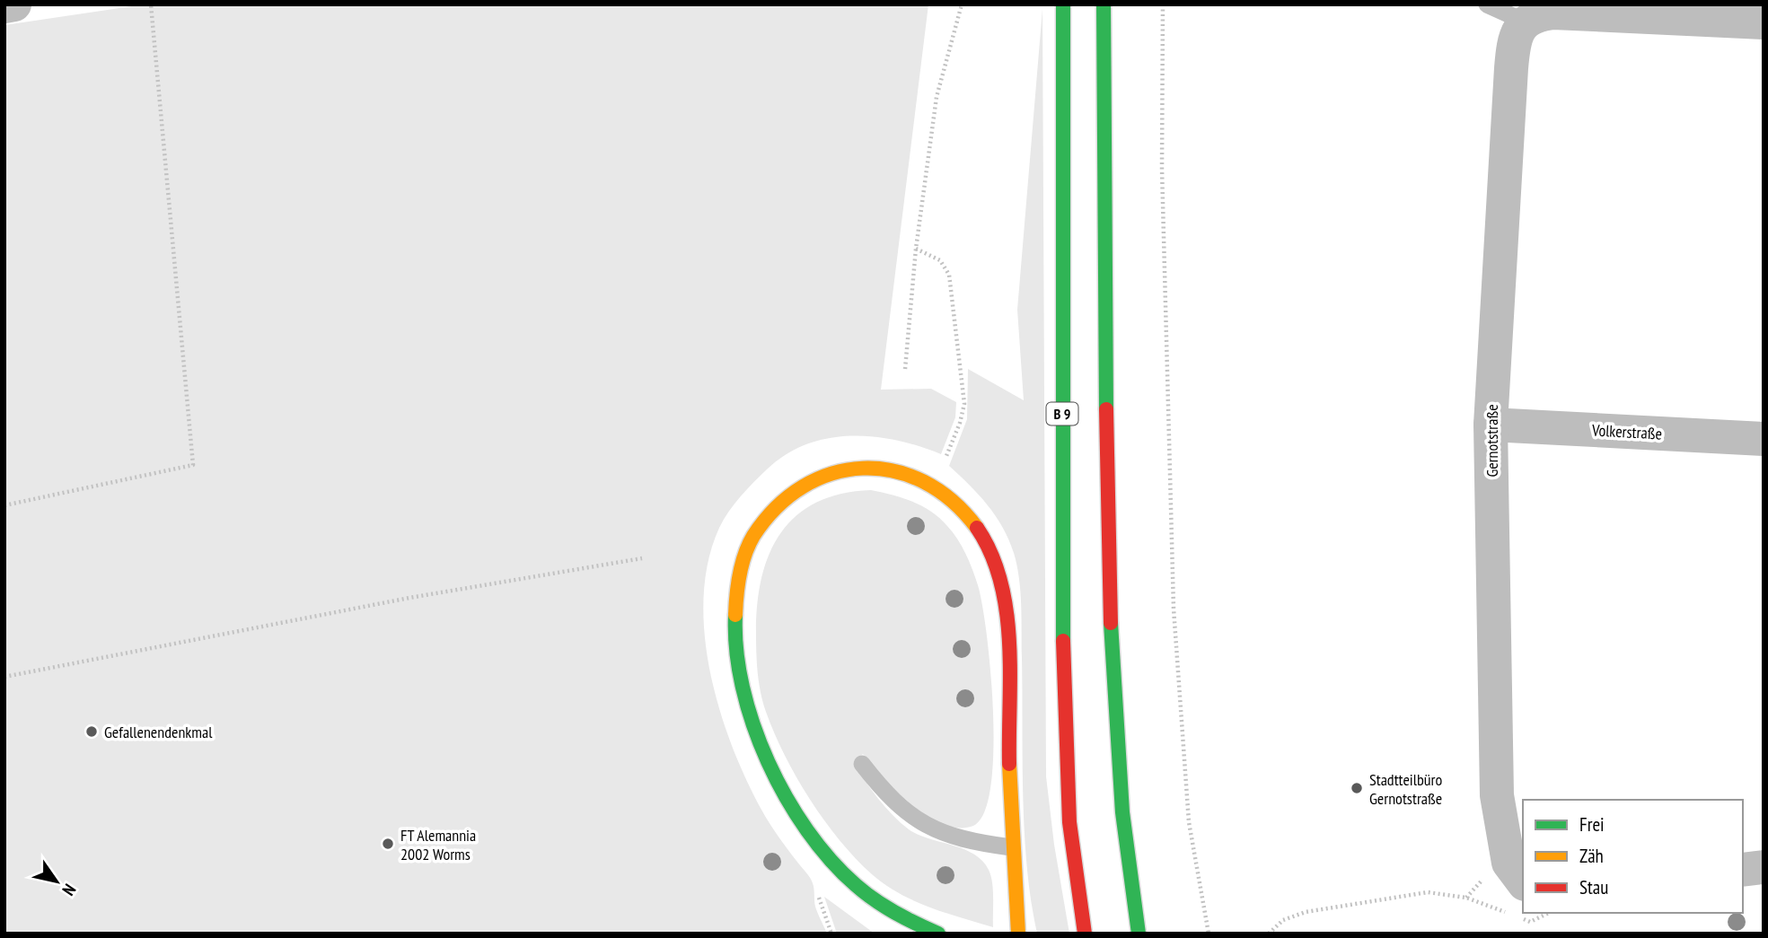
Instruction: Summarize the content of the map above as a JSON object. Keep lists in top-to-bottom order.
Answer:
{
  "streets": {
    "highway": ["B 9"],
    "street": ["Volkerstraße", "Gernotstraße"]
  },
  "crossings": [
    ["Volkerstraße", "Gernotstraße"]
  ],
  "places": ["Gefallenendenkmal", "Stadtteilbüro Gernotstraße", "FT Alemannia 2002 Worms"],
  "legend": ["Frei", "Zäh", "Stau"],
  "north": "bottom right"
}
